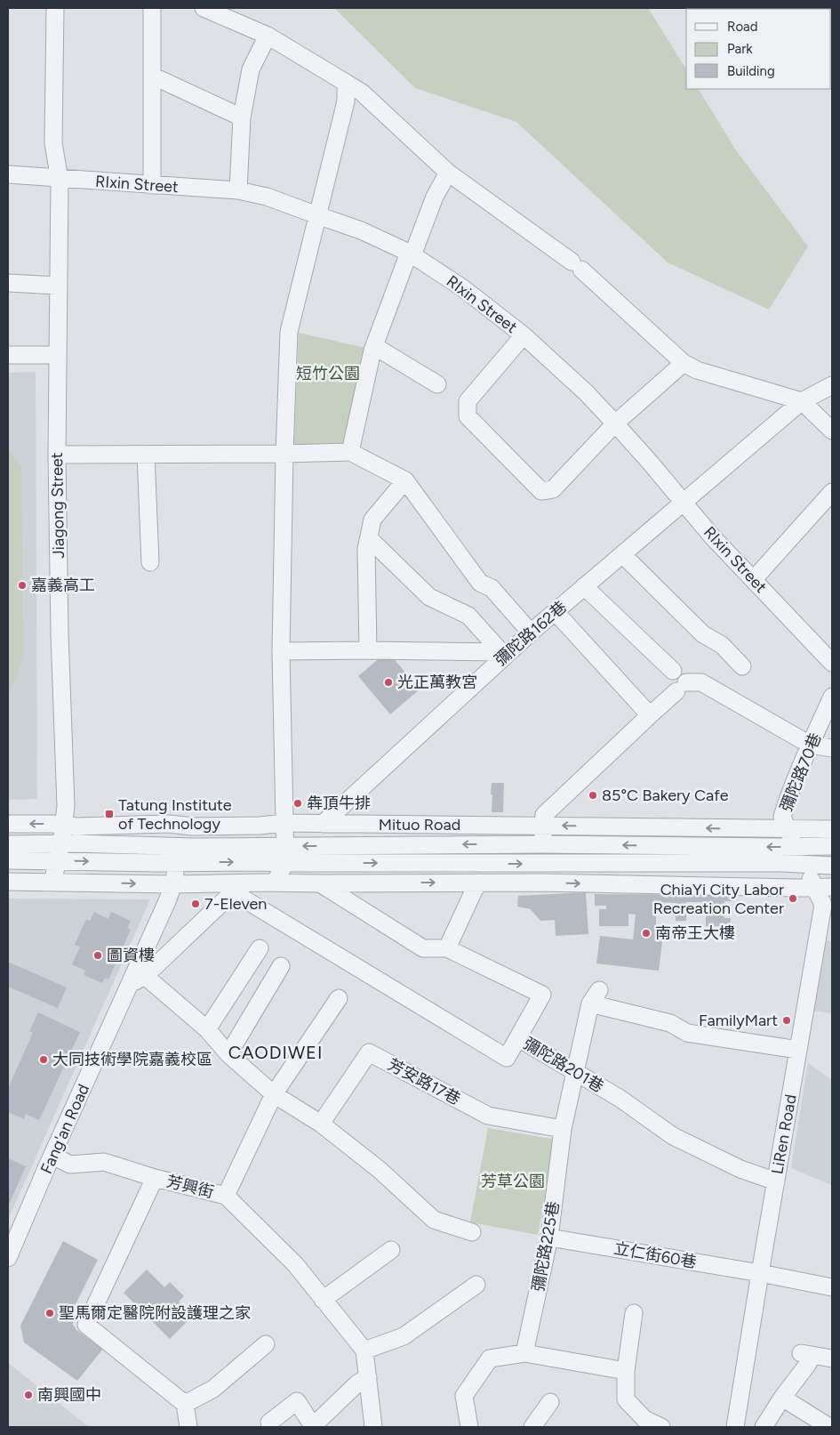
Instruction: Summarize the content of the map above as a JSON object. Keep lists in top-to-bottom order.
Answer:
{
  "streets": {
    "street": [
      "RIxin Street",
      "Jiagong Street",
      "彌陀路162巷",
      "彌陀路70巷",
      "Mituo Road",
      "彌陀路201巷",
      "芳安路17巷",
      "Fang'an Road",
      "LiRen Road",
      "芳興街",
      "彌陀路225巷",
      "立仁街60巷"
    ]
  },
  "crossings": [
    ["RIxin Street", "Jiagong Street"],
    ["RIxin Street", "彌陀路162巷"],
    ["Jiagong Street", "Mituo Road"],
    ["彌陀路162巷", "Mituo Road"],
    ["彌陀路70巷", "Mituo Road"],
    ["彌陀路70巷", "LiRen Road"],
    ["Mituo Road", "Fang'an Road"],
    ["Mituo Road", "LiRen Road"],
    ["彌陀路201巷", "LiRen Road"],
    ["彌陀路201巷", "彌陀路225巷"],
    ["芳安路17巷", "彌陀路225巷"],
    ["LiRen Road", "彌陀路225巷"],
    ["LiRen Road", "立仁街60巷"],
    ["彌陀路225巷", "立仁街60巷"]
  ],
  "districts": ["CAODIWEI"],
  "parks": ["短竹公園", "芳草公園"],
  "places": {
    "other": [
      "嘉義高工",
      "光正萬教宮",
      "85°C Bakery Cafe",
      "犇頂牛排",
      "ChiaYi City Labor Recreation Center",
      "7-Eleven",
      "南帝王大樓",
      "圖資樓",
      "FamilyMart",
      "大同技術學院嘉義校區",
      "聖馬爾定醫院附設護理之家",
      "南興國中"
    ],
    "transit": ["Tatung Institute of Technology"]
  },
  "legend": ["Road", "Park", "Building"]
}
